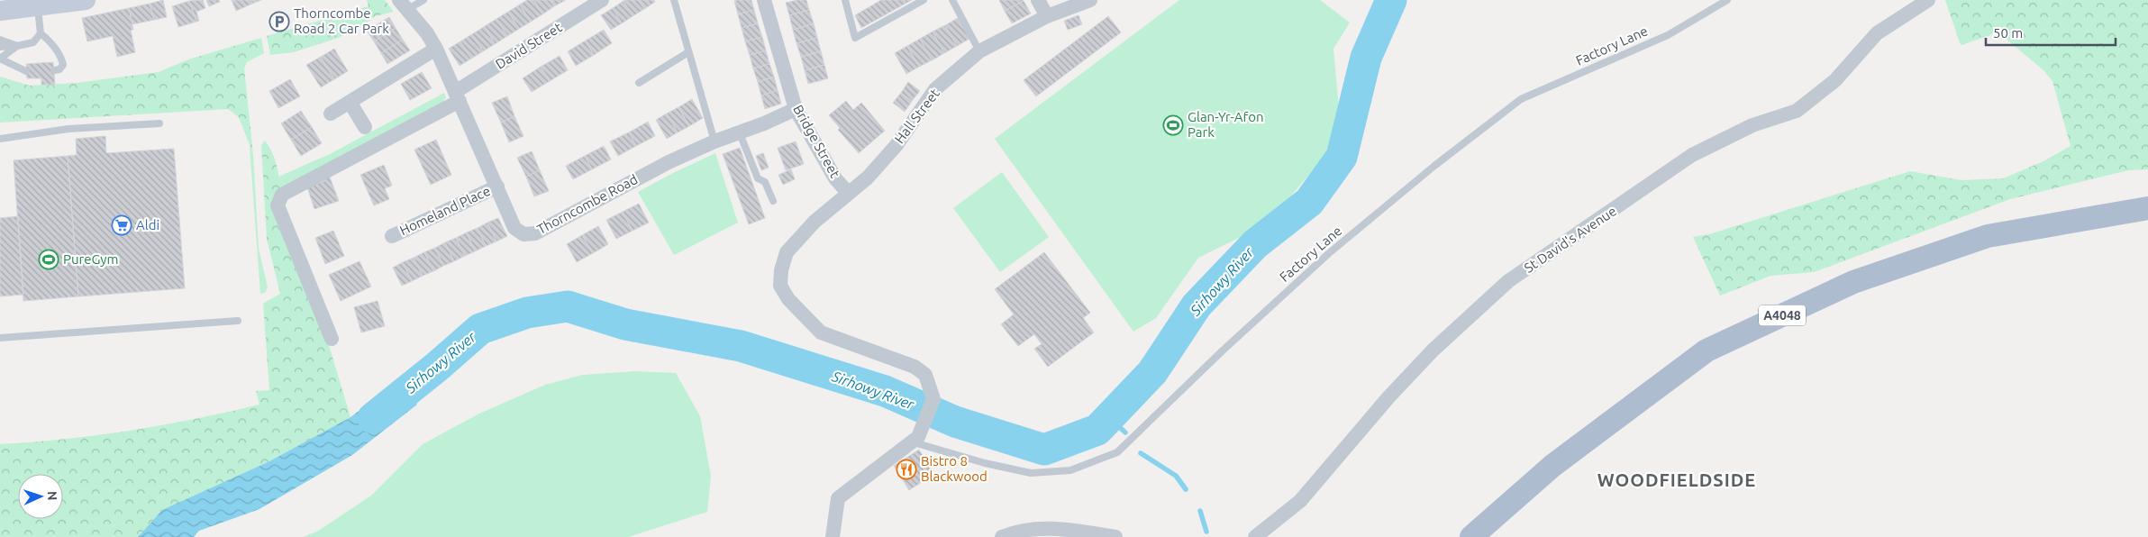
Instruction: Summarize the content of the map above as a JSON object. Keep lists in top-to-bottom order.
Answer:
{
  "streets": {
    "main road": ["A4048"],
    "street": [
      "David Street",
      "Hall Street",
      "Bridge Street",
      "Thorncombe Road",
      "Homeland Place",
      "St David's Avenue"
    ],
    "lane": ["Factory Lane"]
  },
  "crossings": [
    ["David Street", "Thorncombe Road"],
    ["Factory Lane", "Bridge Street"],
    ["Hall Street", "Bridge Street"],
    ["Bridge Street", "Thorncombe Road"],
    ["Thorncombe Road", "Homeland Place"]
  ],
  "districts": ["WOODFIELDSIDE"],
  "water": ["Sirhowy River"],
  "places": {
    "parking": ["Thorncombe Road 2 Car Park"],
    "sports": ["Glan-Yr-Afon Park", "PureGym"],
    "supermarket": ["Aldi"],
    "restaurant": ["Bistro 8 Blackwood"]
  },
  "scale_bar": "50 m",
  "north": "right"
}
